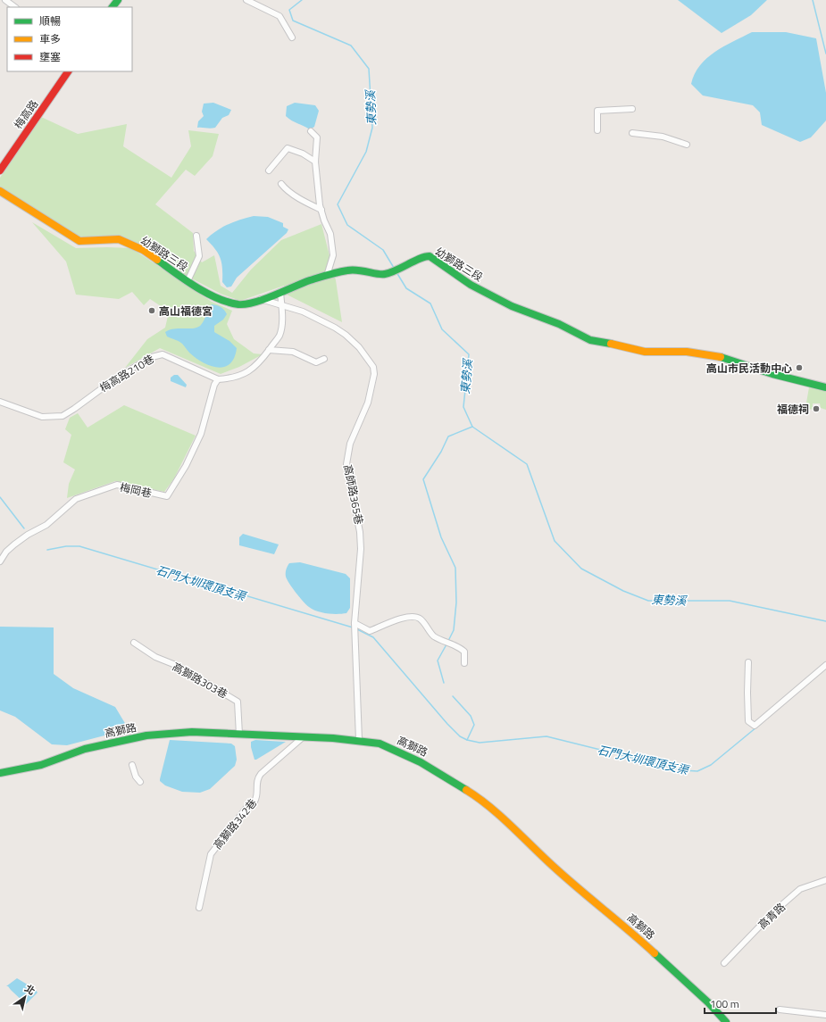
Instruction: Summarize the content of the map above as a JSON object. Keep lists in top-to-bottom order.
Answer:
{
  "streets": {
    "street": [
      "梅高路",
      "幼獅路三段",
      "梅高路210巷",
      "梅岡巷",
      "高師路365巷",
      "高獅路303巷",
      "高獅路",
      "高獅路342巷",
      "高青路"
    ]
  },
  "crossings": [
    ["幼獅路三段", "高師路365巷"],
    ["梅高路210巷", "梅岡巷"],
    ["高師路365巷", "高獅路"],
    ["高獅路303巷", "高獅路"],
    ["高獅路", "高獅路342巷"]
  ],
  "water": ["東勢溪", "石門大圳環頂支渠"],
  "places": ["高山福德宮", "高山市民活動中心", "福德祠"],
  "legend": ["順暢", "車多", "壅塞"],
  "scale_bar": "100 m",
  "north": "top right"
}
